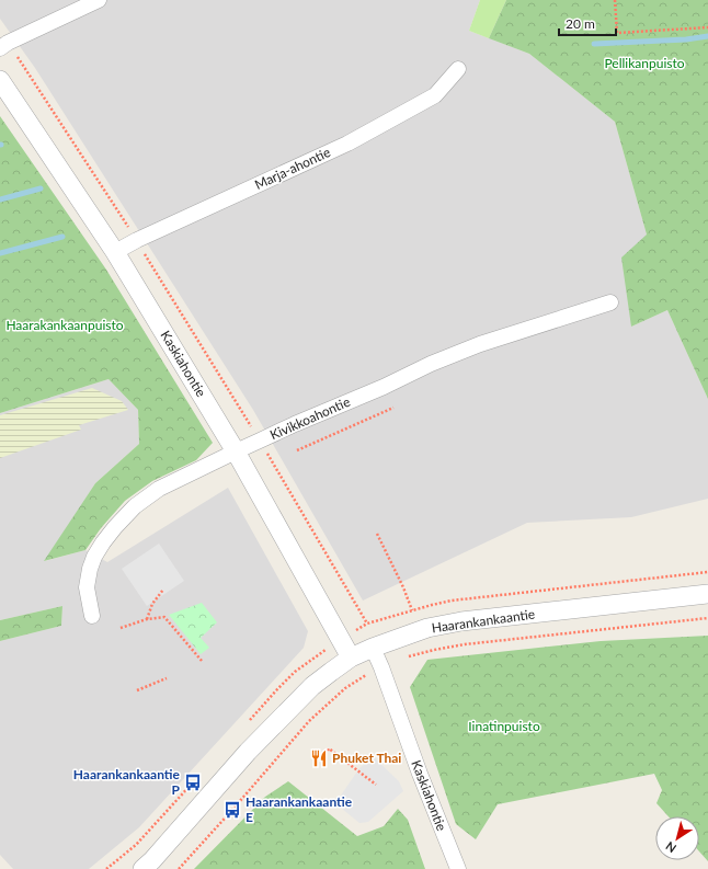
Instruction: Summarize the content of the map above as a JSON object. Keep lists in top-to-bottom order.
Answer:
{
  "streets": {
    "street": [
      "Marja-ahontie",
      "Kaskiahontie",
      "Kivikkoahontie",
      "Haarankankaantie"
    ]
  },
  "crossings": [
    ["Marja-ahontie", "Kaskiahontie"],
    ["Kaskiahontie", "Kivikkoahontie"],
    ["Kaskiahontie", "Haarankankaantie"]
  ],
  "parks": ["Pellikanpuisto", "Haarakankaanpuisto", "Iinatinpuisto"],
  "places": {
    "restaurant": ["Phuket Thai"],
    "bus stop": ["Haarankankaantie P", "Haarankankaantie E"]
  },
  "scale_bar": "20 m",
  "north": "bottom left"
}
